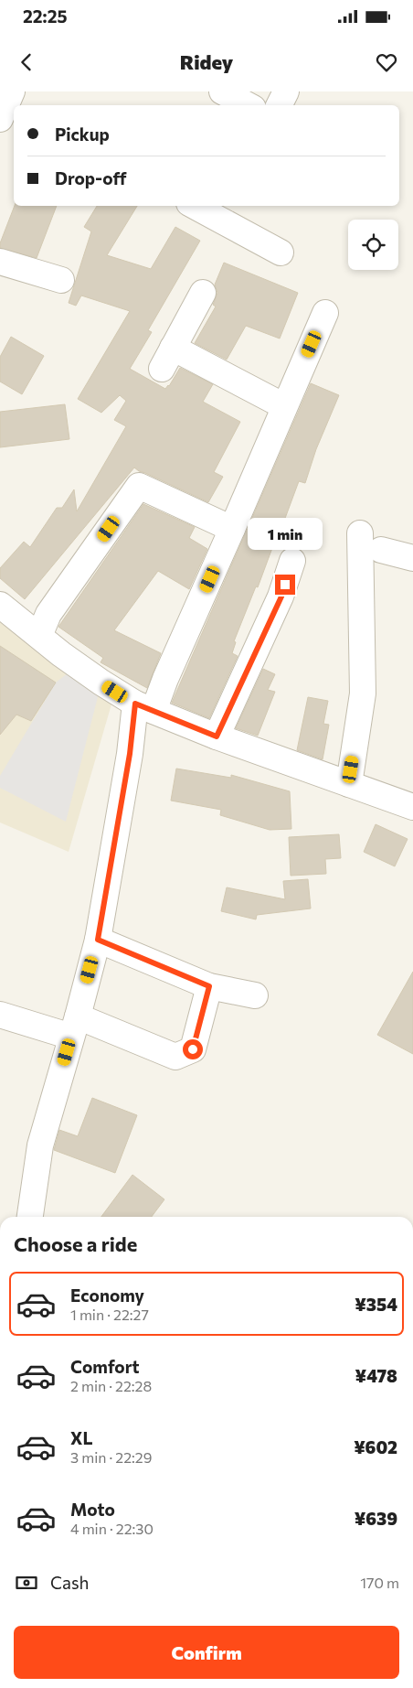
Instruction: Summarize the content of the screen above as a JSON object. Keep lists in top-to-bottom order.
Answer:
{
  "page": {
    "status": "22:25",
    "header": "Ridey",
    "banner": ["Pickup", "Drop-off"],
    "bubble": "1 min",
    "heading": "Choose a ride",
    "list": [
      {
        "name": "Economy",
        "note": "1 min · 22:27",
        "value": "¥354"
      },
      {
        "name": "Comfort",
        "note": "2 min · 22:28",
        "value": "¥478"
      },
      {
        "name": "XL",
        "note": "3 min · 22:29",
        "value": "¥602"
      },
      {
        "name": "Moto",
        "note": "4 min · 22:30",
        "value": "¥639"
      }
    ],
    "pay": ["Cash", "170 m"],
    "buttons": "Confirm"
  }
}
